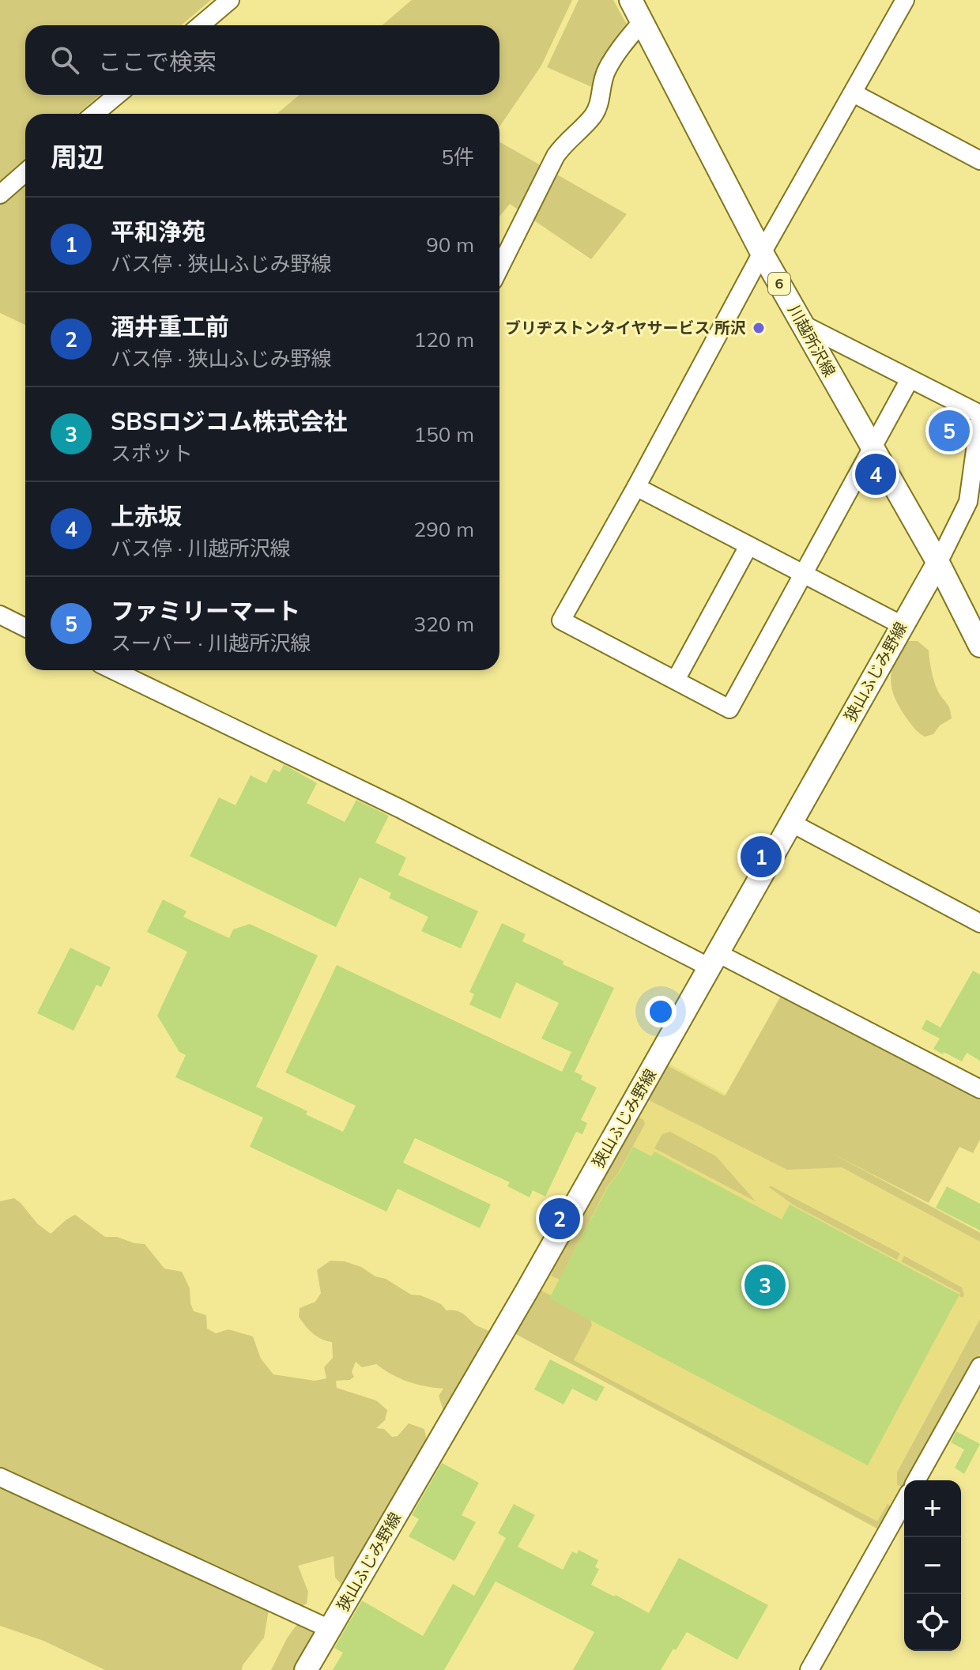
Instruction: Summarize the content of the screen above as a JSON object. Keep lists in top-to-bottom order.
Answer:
{
  "streets": {
    "main road": ["6", "川越所沢線", "狭山ふじみ野線"]
  },
  "crossings": [
    ["川越所沢線", "狭山ふじみ野線"]
  ],
  "places": ["ブリヂストンタイヤサービス 所沢"],
  "page": {
    "search": "ここで検索",
    "heading": ["周辺", "5件"],
    "list": [
      {
        "mark": "1",
        "name": "平和浄苑",
        "note": "バス停 · 狭山ふじみ野線",
        "value": "90 m"
      },
      {
        "mark": "2",
        "name": "酒井重工前",
        "note": "バス停 · 狭山ふじみ野線",
        "value": "120 m"
      },
      {
        "mark": "3",
        "name": "SBSロジコム株式会社",
        "note": "スポット",
        "value": "150 m"
      },
      {
        "mark": "4",
        "name": "上赤坂",
        "note": "バス停 · 川越所沢線",
        "value": "290 m"
      },
      {
        "mark": "5",
        "name": "ファミリーマート",
        "note": "スーパー · 川越所沢線",
        "value": "320 m"
      }
    ],
    "pins": [
      "5",
      "4",
      "1",
      "2",
      "3"
    ],
    "map_buttons": ["+", "−"]
  }
}
